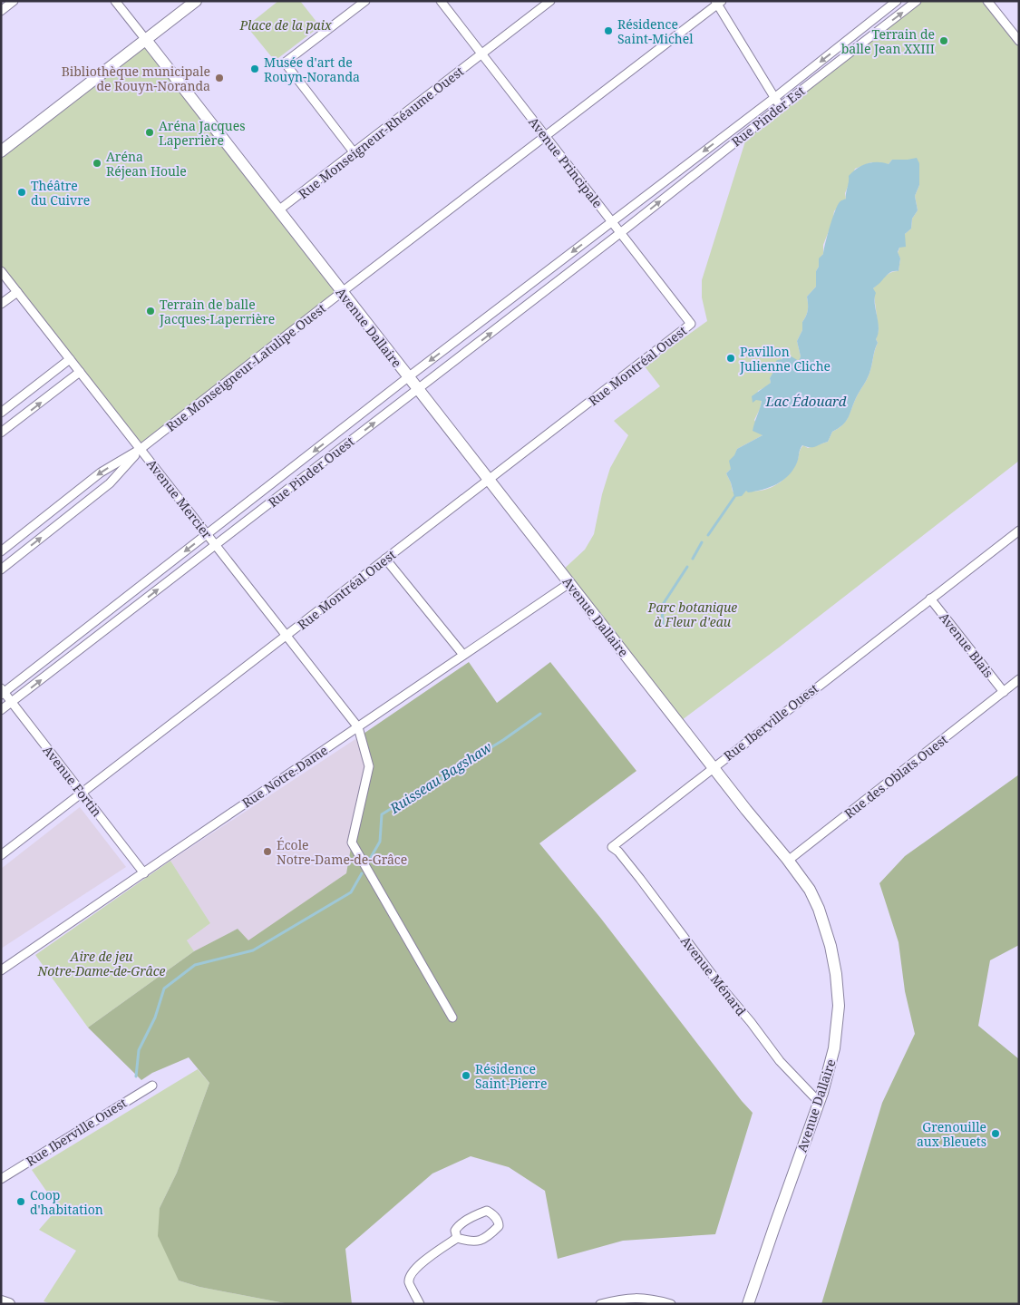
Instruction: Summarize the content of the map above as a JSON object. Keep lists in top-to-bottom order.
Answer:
{
  "streets": {
    "street": [
      "Rue Pinder Est",
      "Rue Monseigneur-Rhéaume Ouest",
      "Avenue Principale",
      "Avenue Dallaire",
      "Rue Montréal Ouest",
      "Rue Monseigneur-Latulipe Ouest",
      "Rue Pinder Ouest",
      "Avenue Mercier",
      "Avenue Blais",
      "Rue Iberville Ouest",
      "Rue Notre-Dame",
      "Rue des Oblats Ouest",
      "Avenue Fortin",
      "Avenue Ménard"
    ]
  },
  "crossings": [
    ["Rue Pinder Est", "Avenue Principale"],
    ["Rue Pinder Est", "Rue Pinder Ouest"],
    ["Rue Monseigneur-Rhéaume Ouest", "Avenue Principale"],
    ["Rue Monseigneur-Rhéaume Ouest", "Avenue Dallaire"],
    ["Avenue Principale", "Rue Montréal Ouest"],
    ["Avenue Principale", "Rue Monseigneur-Latulipe Ouest"],
    ["Avenue Principale", "Rue Pinder Ouest"],
    ["Avenue Dallaire", "Rue Montréal Ouest"],
    ["Avenue Dallaire", "Rue Monseigneur-Latulipe Ouest"],
    ["Avenue Dallaire", "Rue Pinder Ouest"],
    ["Avenue Dallaire", "Rue Iberville Ouest"],
    ["Avenue Dallaire", "Rue Notre-Dame"],
    ["Avenue Dallaire", "Rue des Oblats Ouest"],
    ["Avenue Dallaire", "Avenue Ménard"],
    ["Rue Montréal Ouest", "Avenue Mercier"],
    ["Rue Montréal Ouest", "Avenue Fortin"],
    ["Rue Monseigneur-Latulipe Ouest", "Avenue Mercier"],
    ["Rue Pinder Ouest", "Avenue Mercier"],
    ["Rue Pinder Ouest", "Avenue Fortin"],
    ["Avenue Mercier", "Rue Notre-Dame"],
    ["Avenue Blais", "Rue Iberville Ouest"],
    ["Avenue Blais", "Rue des Oblats Ouest"],
    ["Rue Iberville Ouest", "Avenue Ménard"],
    ["Rue Notre-Dame", "Avenue Fortin"]
  ],
  "water": ["Lac Édouard", "Ruisseau Bagshaw"],
  "parks": ["Place de la paix", "Parc botanique à Fleur d'eau", "Aire de jeu Notre-Dame-de-Grâce"],
  "places": [
    "Résidence Saint-Michel",
    "Terrain de balle Jean XXIII",
    "Musée d'art de Rouyn-Noranda",
    "Bibliothèque municipale de Rouyn-Noranda",
    "Aréna Jacques Laperrière",
    "Aréna Réjean Houle",
    "Théâtre du Cuivre",
    "Terrain de balle Jacques-Laperrière",
    "Pavillon Julienne Cliche",
    "École Notre-Dame-de-Grâce",
    "Résidence Saint-Pierre",
    "Grenouille aux Bleuets",
    "Coop d'habitation"
  ]
}
